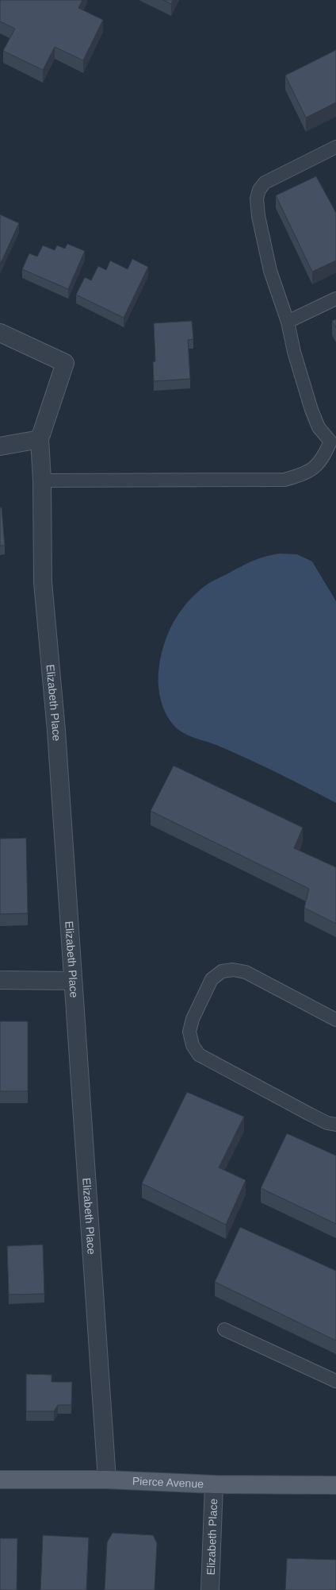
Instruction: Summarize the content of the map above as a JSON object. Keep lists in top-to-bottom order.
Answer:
{
  "streets": {
    "main road": ["Pierce Avenue"],
    "street": ["Elizabeth Place"]
  },
  "crossings": [
    ["Elizabeth Place", "Pierce Avenue"]
  ]
}
